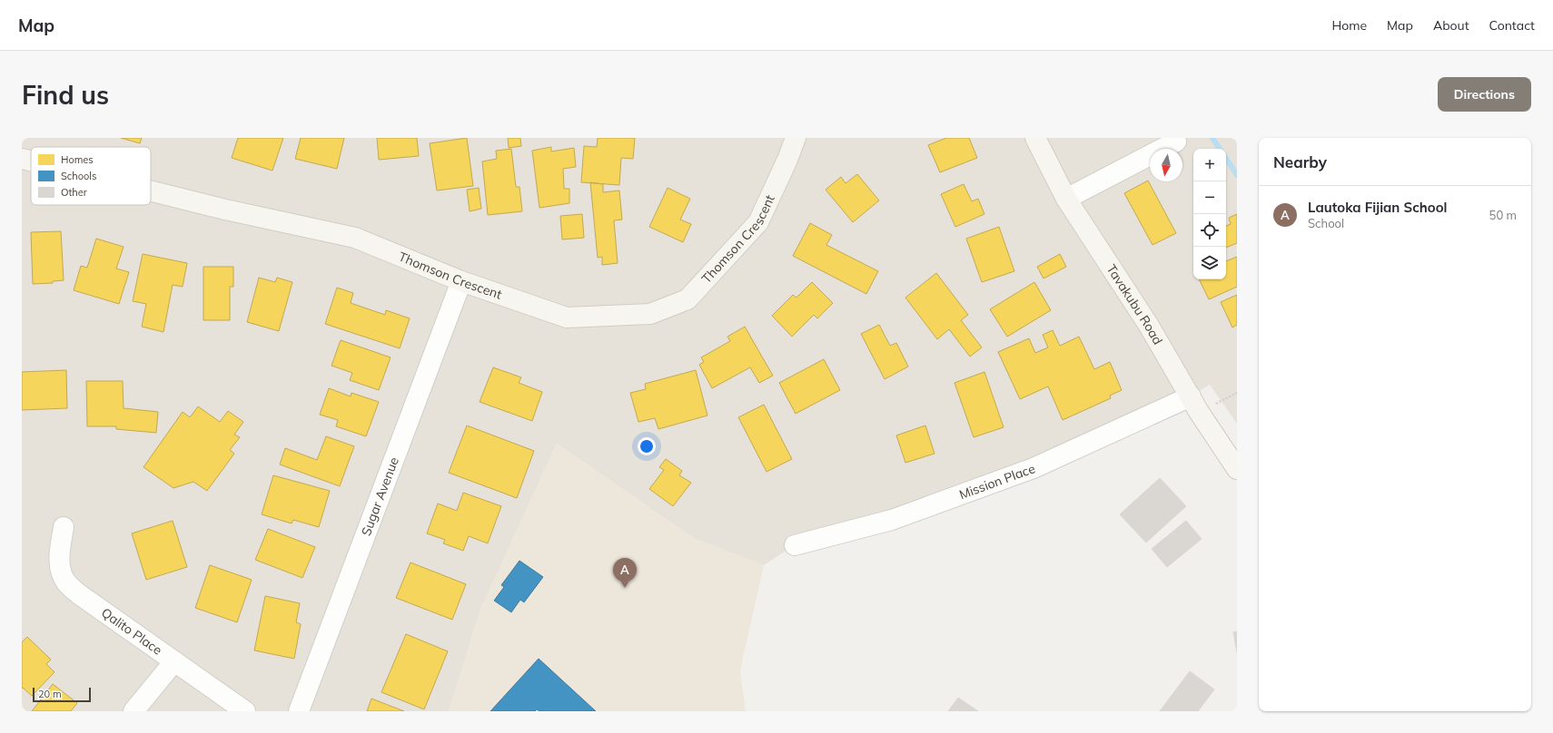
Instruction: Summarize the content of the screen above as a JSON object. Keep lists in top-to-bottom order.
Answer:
{
  "streets": {
    "main road": ["Thomson Crescent", "Tavakubu Road"],
    "street": ["Mission Place", "Sugar Avenue", "Qalito Place"]
  },
  "crossings": [
    ["Thomson Crescent", "Sugar Avenue"],
    ["Tavakubu Road", "Mission Place"]
  ],
  "legend": ["Homes", "Schools", "Other"],
  "scale_bar": "20 m",
  "north": "bottom",
  "page": {
    "header": "Map",
    "nav": [
      "Home",
      "Map",
      "About",
      "Contact"
    ],
    "buttons": "Directions",
    "title": "Find us",
    "heading": "Nearby",
    "map_buttons": ["+", "−"],
    "list": [
      {
        "mark": "A",
        "name": "Lautoka Fijian School",
        "note": "School",
        "value": "50 m"
      }
    ],
    "pins": "A",
    "scale": "20 m"
  }
}
